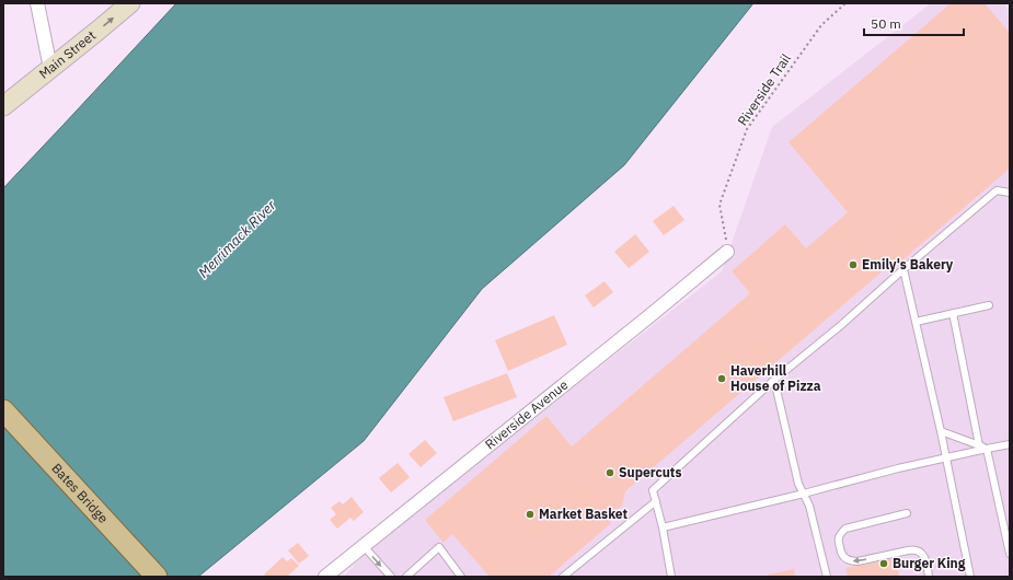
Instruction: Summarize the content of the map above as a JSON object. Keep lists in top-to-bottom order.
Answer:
{
  "streets": {
    "main road": ["Bates Bridge"],
    "street": ["Main Street", "Riverside Avenue"],
    "path": ["Riverside Trail"]
  },
  "crossings": [
    ["Riverside Trail", "Riverside Avenue"]
  ],
  "one_way": ["Main Street"],
  "water": ["Merrimack River"],
  "places": [
    "Emily's Bakery",
    "Haverhill House of Pizza",
    "Supercuts",
    "Market Basket",
    "Burger King"
  ],
  "scale_bar": "50 m"
}
